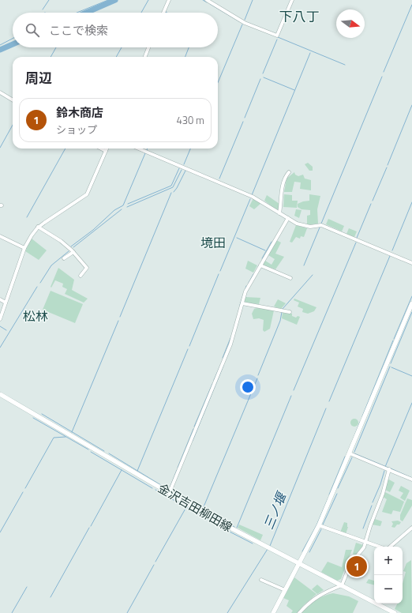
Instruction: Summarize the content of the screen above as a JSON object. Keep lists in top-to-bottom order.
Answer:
{
  "streets": {
    "main road": ["金沢吉田柳田線"]
  },
  "districts": ["下八丁", "境田", "松林"],
  "water": ["三ノ堰"],
  "north": "right",
  "page": {
    "search": "ここで検索",
    "heading": "周辺",
    "list": [
      {
        "mark": "1",
        "name": "鈴木商店",
        "note": "ショップ",
        "value": "430 m"
      }
    ],
    "map_buttons": ["+", "−"],
    "pins": "1"
  }
}
